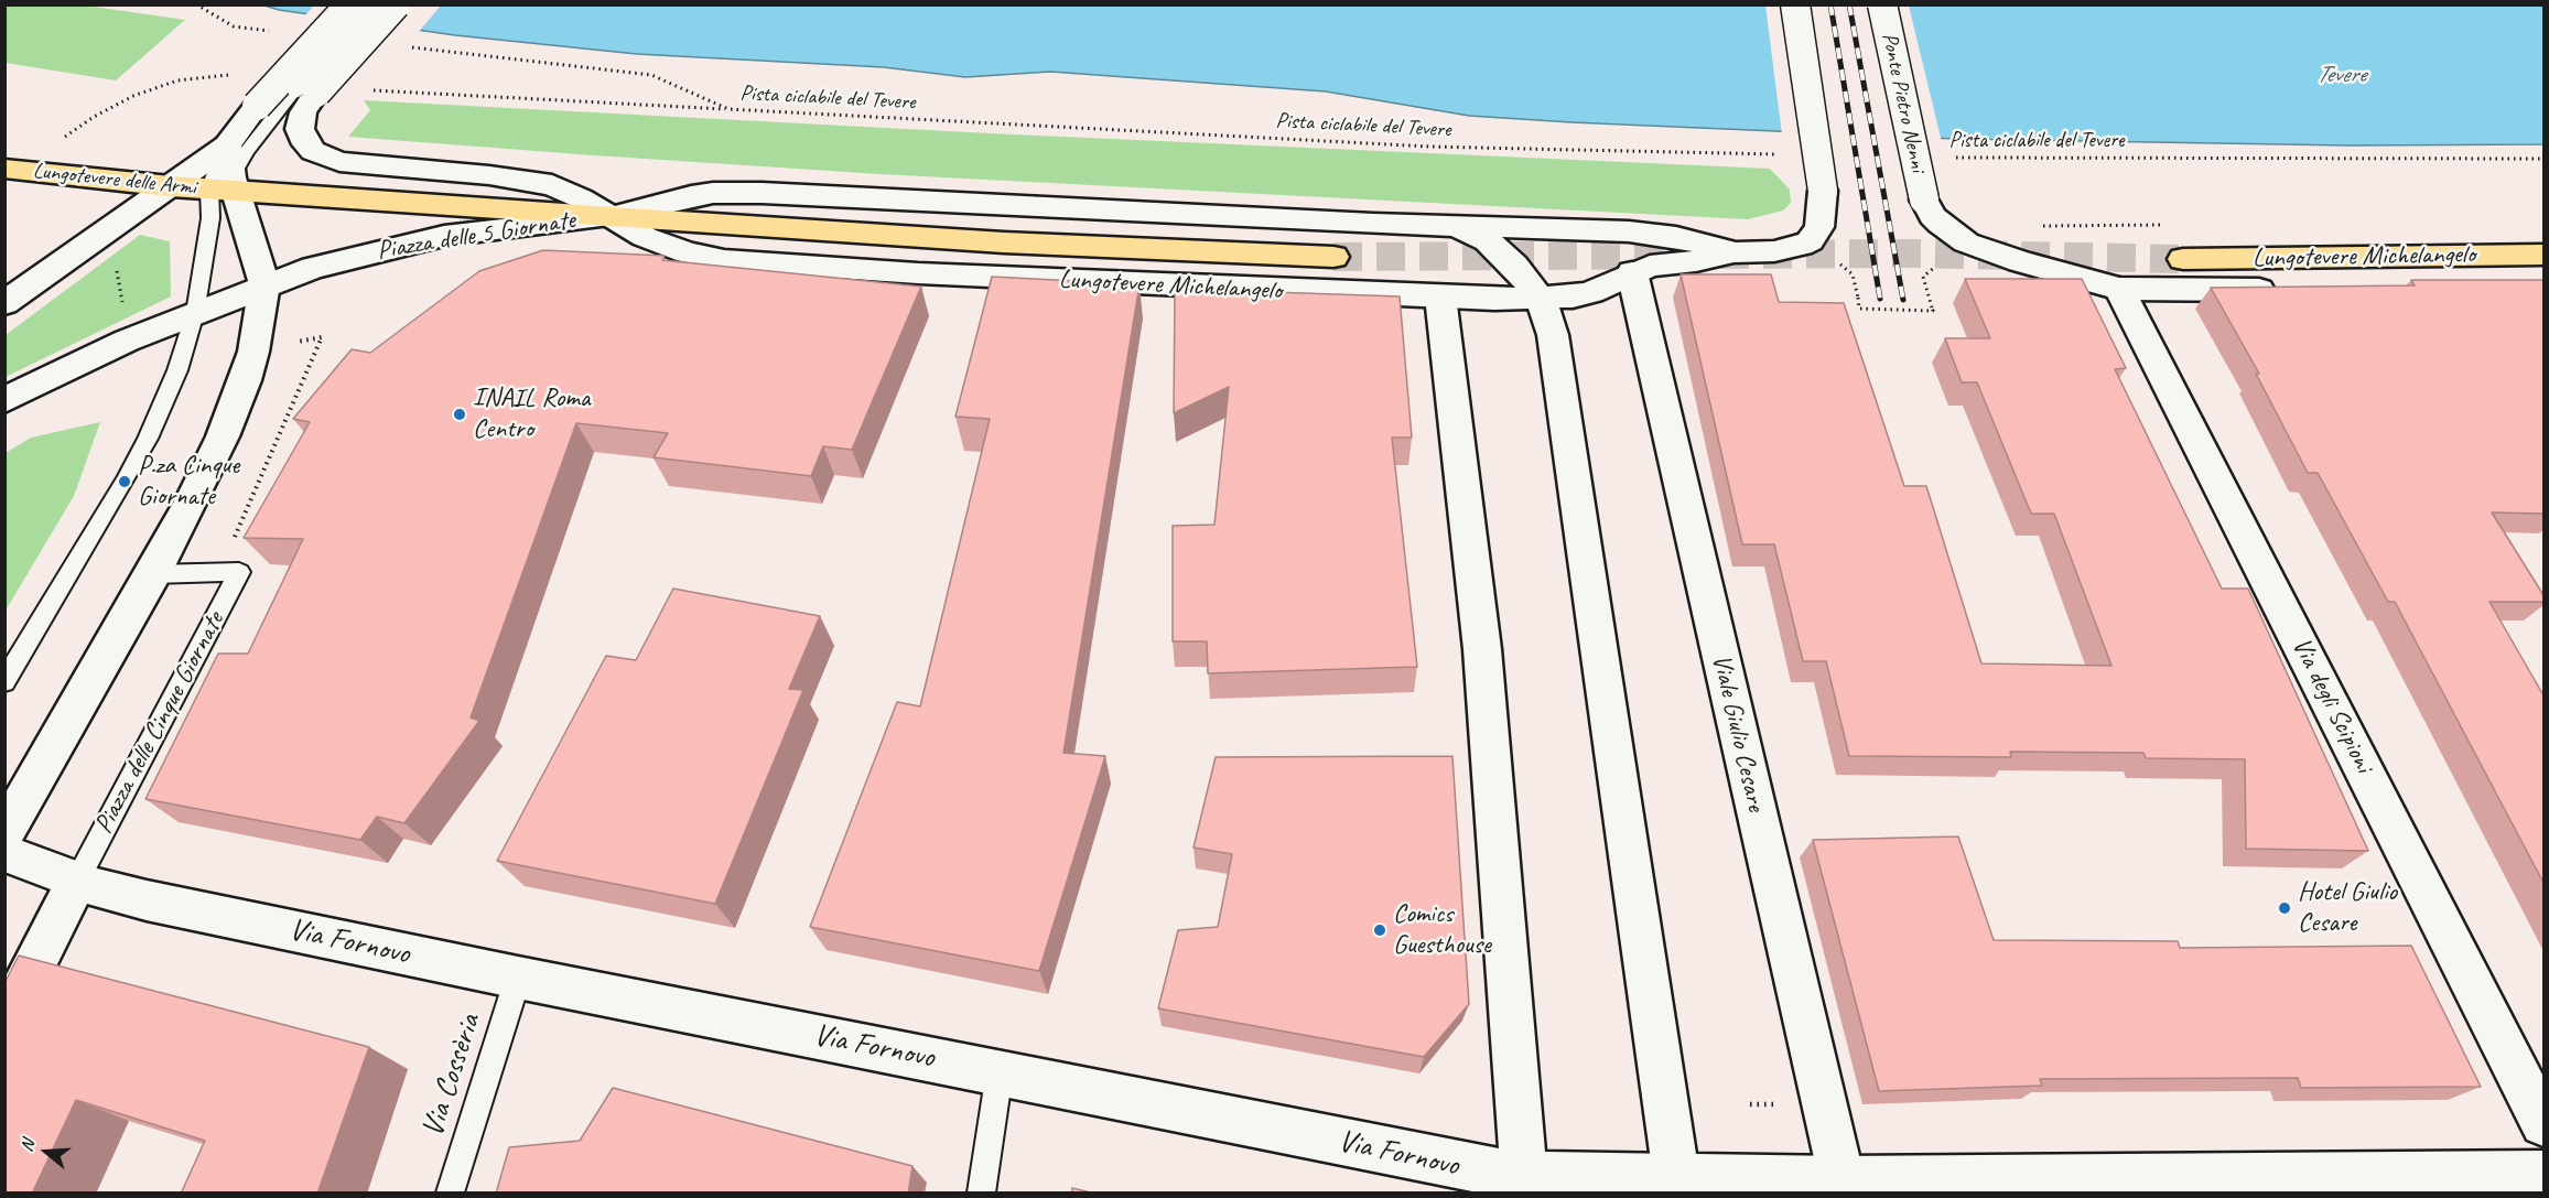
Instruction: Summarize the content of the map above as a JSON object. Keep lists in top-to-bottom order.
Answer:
{
  "streets": {
    "main road": ["Lungotevere delle Armi", "Lungotevere Michelangelo"],
    "street": [
      "Ponte Pietro Nenni",
      "Piazza delle 5 Giornate",
      "Via degli Scipioni",
      "Viale Giulio Cesare",
      "Via Fornovo"
    ],
    "lane": ["Piazza delle Cinque Giornate", "Via Cossèria"],
    "path": ["Pista ciclabile del Tevere"]
  },
  "crossings": [
    ["Ponte Pietro Nenni", "Lungotevere Michelangelo"],
    ["Lungotevere delle Armi", "Lungotevere Michelangelo"],
    ["Piazza delle 5 Giornate", "Lungotevere Michelangelo"],
    ["Lungotevere Michelangelo", "Via degli Scipioni"],
    ["Lungotevere Michelangelo", "Viale Giulio Cesare"],
    ["Piazza delle Cinque Giornate", "Via Fornovo"],
    ["Viale Giulio Cesare", "Via Fornovo"],
    ["Via Fornovo", "Via Cossèria"]
  ],
  "water": ["Tevere"],
  "places": [
    "INAIL Roma Centro",
    "P.za Cinque Giornate",
    "Hotel Giulio Cesare",
    "Comics Guesthouse"
  ],
  "north": "left"
}
